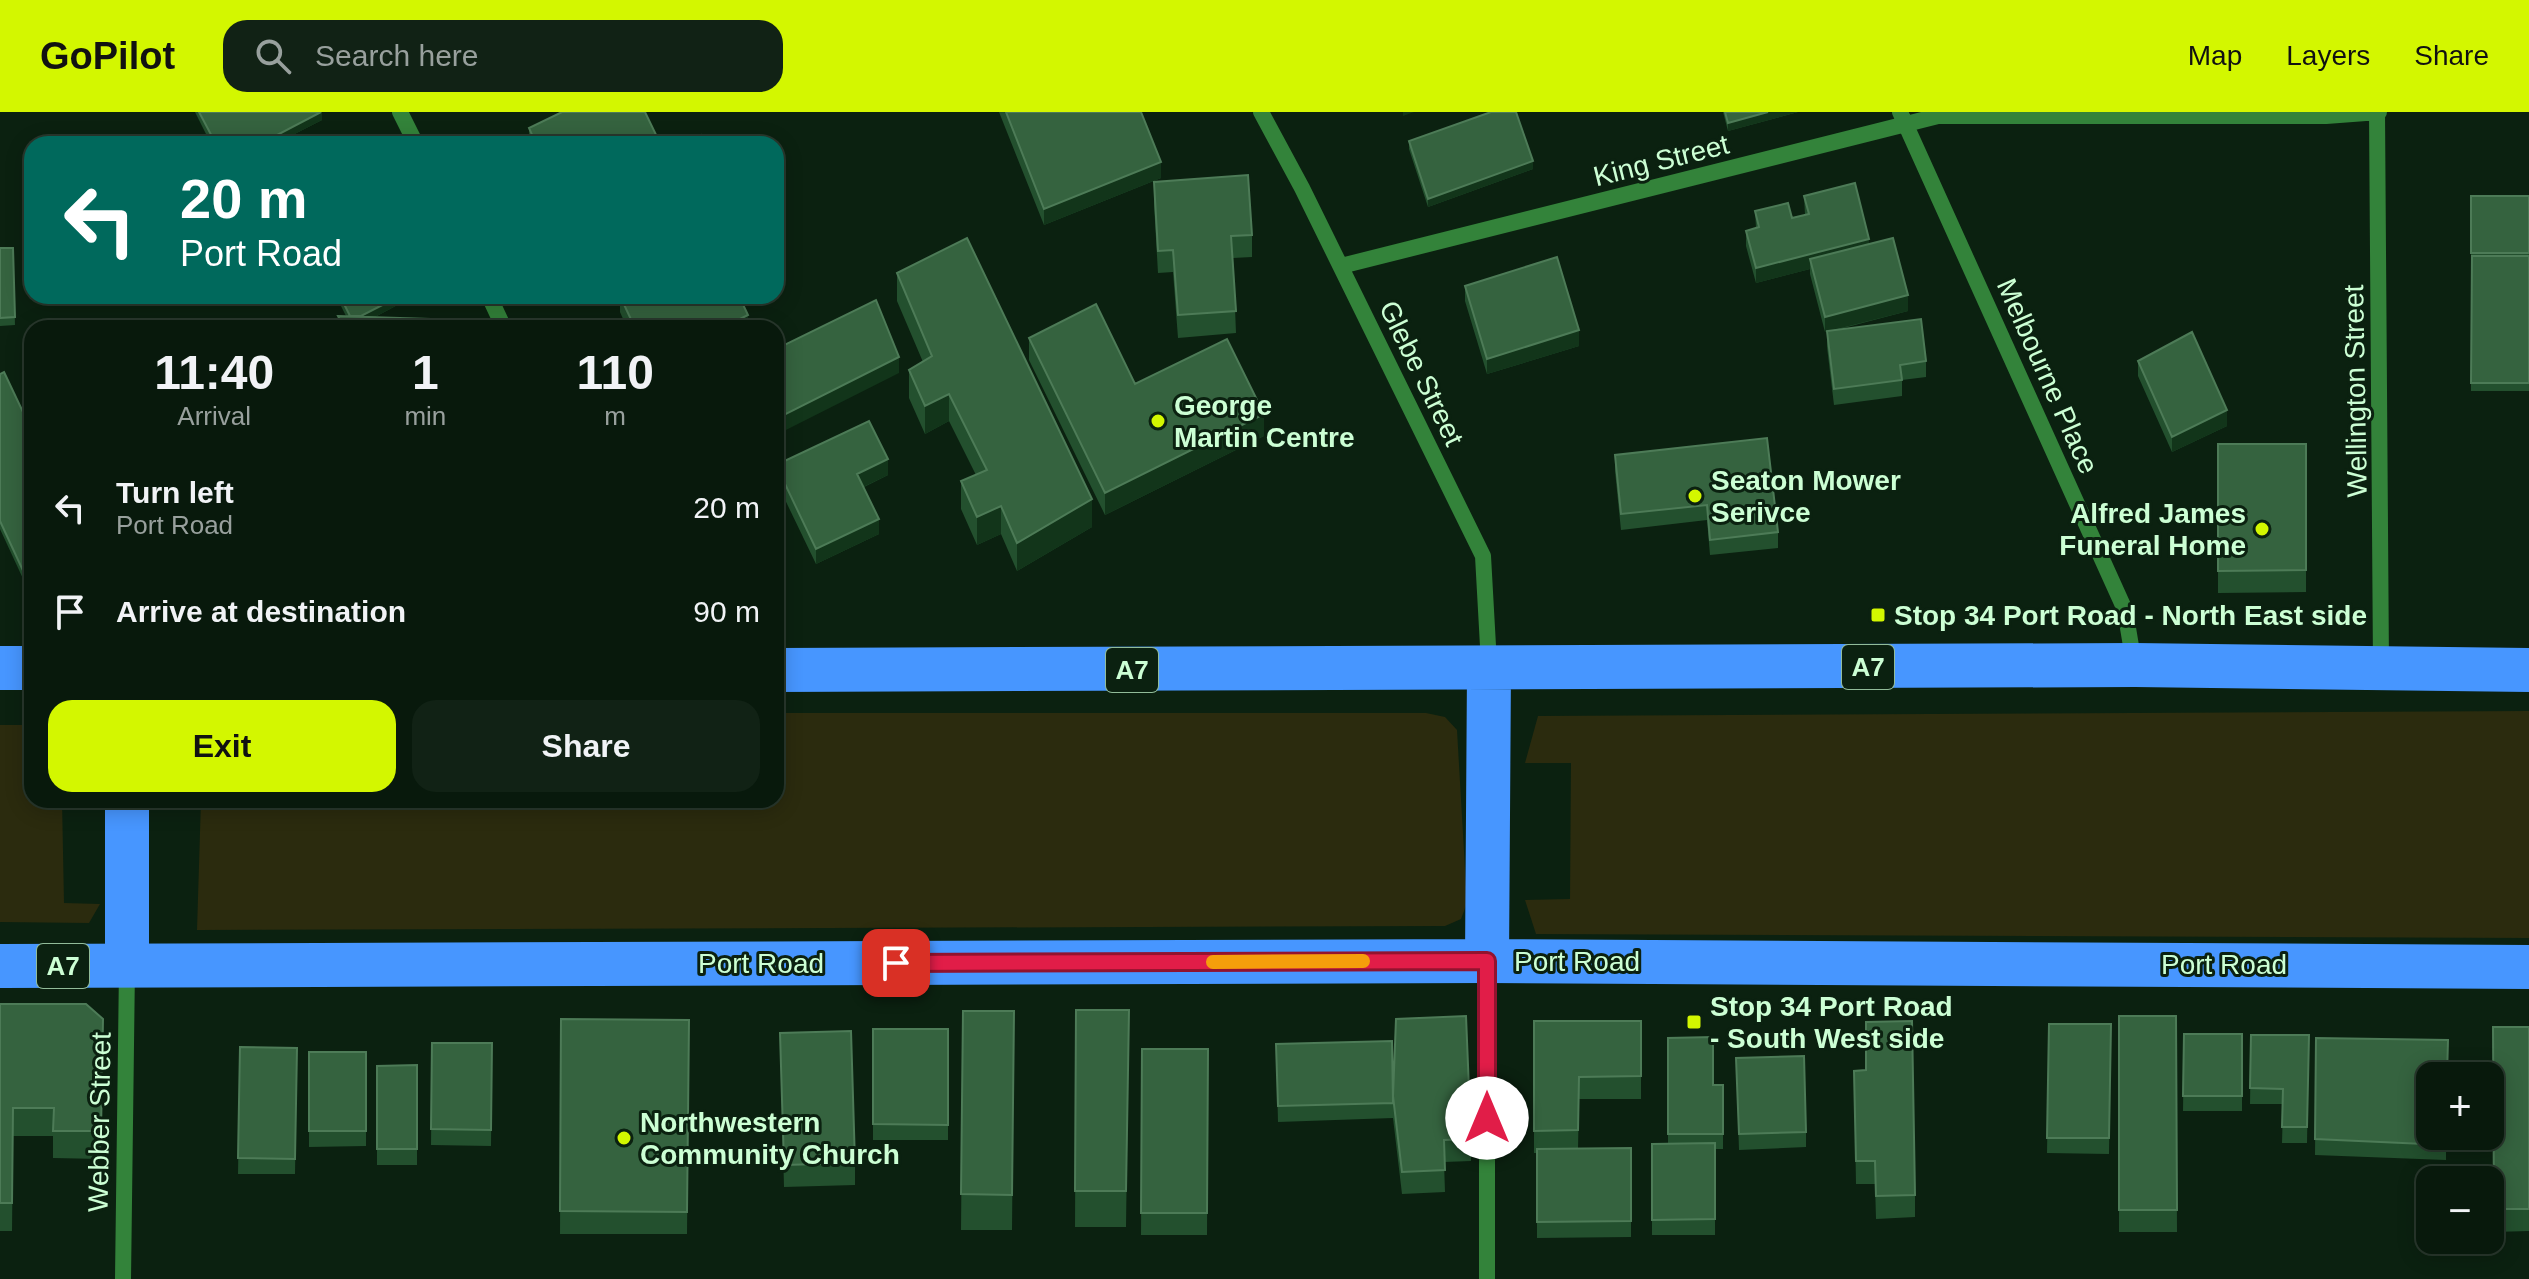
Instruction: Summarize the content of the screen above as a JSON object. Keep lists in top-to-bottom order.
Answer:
{
  "streets": {
    "highway": ["A7", "Port Road"],
    "street": [
      "King Street",
      "Glebe Street",
      "Melbourne Place",
      "Wellington Street",
      "Webber Street"
    ]
  },
  "crossings": [
    ["King Street", "Glebe Street"],
    ["King Street", "Melbourne Place"],
    ["King Street", "Wellington Street"],
    ["Glebe Street", "A7"],
    ["Melbourne Place", "A7"],
    ["Wellington Street", "A7"],
    ["Port Road", "Webber Street"]
  ],
  "places": {
    "other": [
      "George Martin Centre",
      "Seaton Mower Serivce",
      "Alfred James Funeral Home",
      "Northwestern Community Church"
    ],
    "transit": ["Stop 34 Port Road - North East side", "Stop 34 Port Road - South West side"]
  },
  "page": {
    "header": "GoPilot",
    "search": "Search here",
    "nav": ["Map", "Layers", "Share"],
    "turn": ["20 m", "Port Road"],
    "eta": [
      "11:40",
      "Arrival",
      "1",
      "min",
      "110",
      "m"
    ],
    "list": [
      {
        "name": "Turn left",
        "note": "Port Road",
        "value": "20 m"
      },
      {
        "name": "Arrive at destination",
        "value": "90 m"
      }
    ],
    "buttons": ["Exit", "Share"],
    "map_buttons": ["+", "−"]
  }
}
